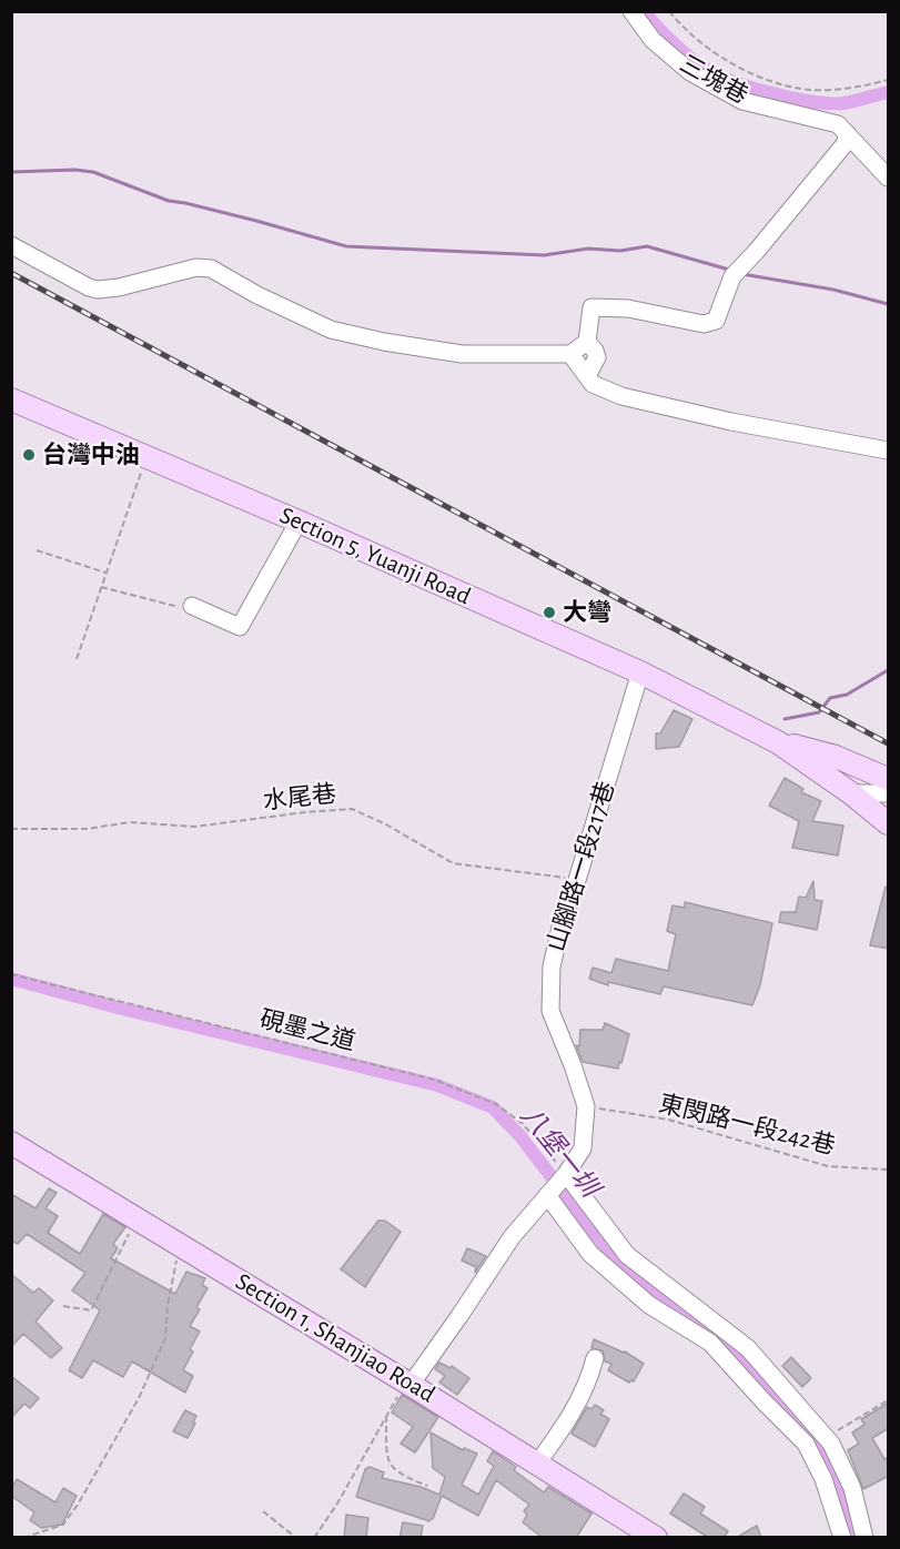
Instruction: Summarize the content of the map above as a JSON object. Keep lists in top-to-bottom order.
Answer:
{
  "streets": {
    "main road": ["Section 5, Yuanji Road", "Section 1, Shanjiao Road"],
    "street": ["三塊巷", "山腳路一段217巷"],
    "path": ["水尾巷", "硯墨之道", "東閔路一段242巷"]
  },
  "crossings": [
    ["Section 5, Yuanji Road", "山腳路一段217巷"],
    ["水尾巷", "山腳路一段217巷"],
    ["山腳路一段217巷", "硯墨之道"],
    ["山腳路一段217巷", "東閔路一段242巷"]
  ],
  "water": ["八堡一圳"],
  "places": ["台灣中油", "大彎"]
}
